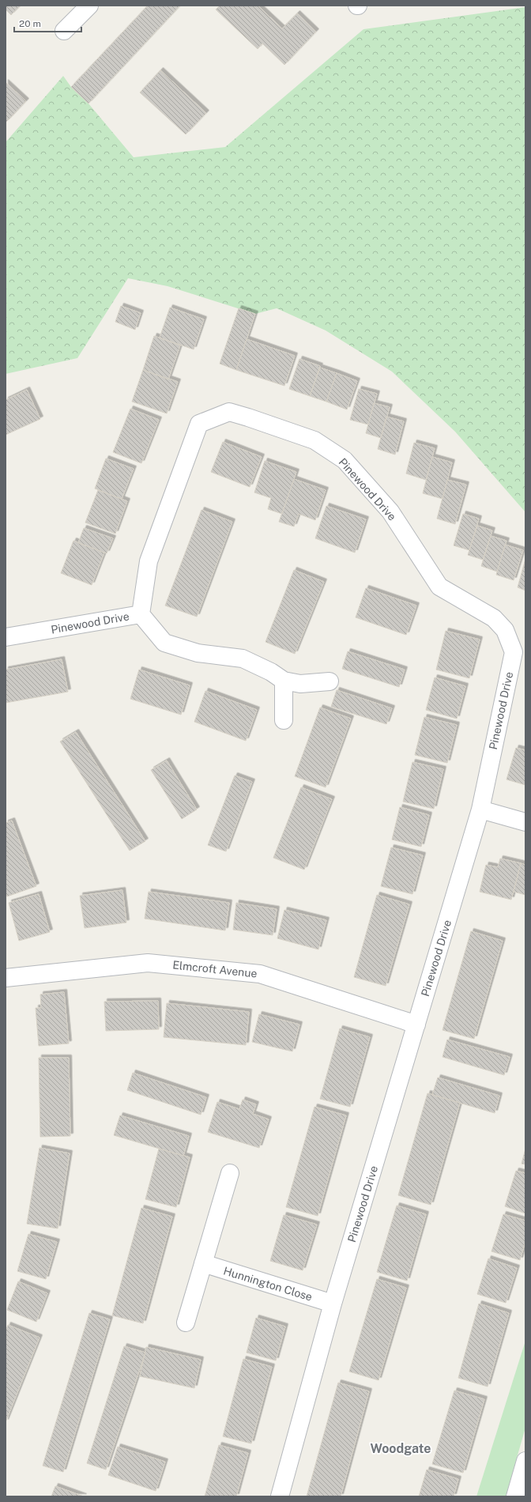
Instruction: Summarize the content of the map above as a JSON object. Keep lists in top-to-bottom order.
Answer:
{
  "streets": {
    "street": ["Pinewood Drive", "Elmcroft Avenue", "Hunnington Close"]
  },
  "crossings": [
    ["Pinewood Drive", "Elmcroft Avenue"],
    ["Pinewood Drive", "Hunnington Close"]
  ],
  "districts": ["Woodgate"],
  "scale_bar": "20 m"
}
